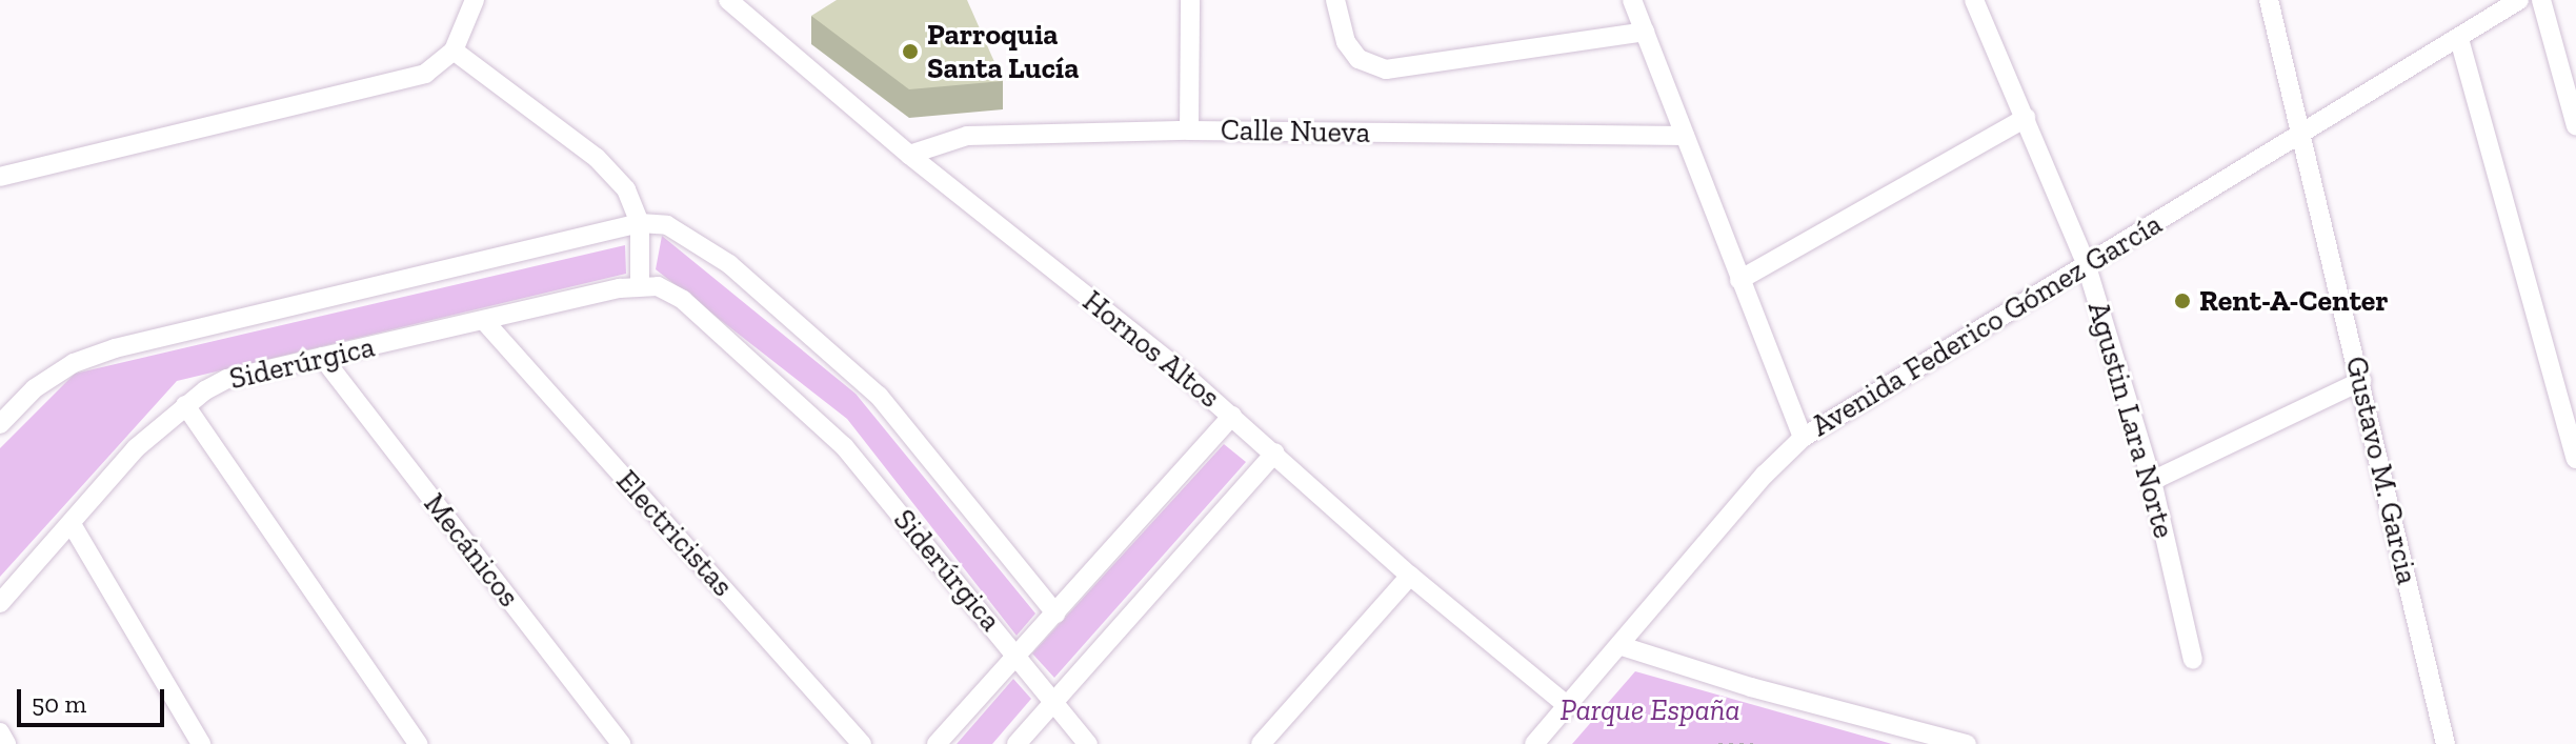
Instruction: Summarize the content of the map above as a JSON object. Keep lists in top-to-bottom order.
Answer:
{
  "streets": {
    "street": [
      "Calle Nueva",
      "Avenida Federico Gómez García",
      "Hornos Altos",
      "Siderúrgica",
      "Agustin Lara Norte",
      "Gustavo M. Garcia",
      "Electricistas",
      "Mecánicos"
    ]
  },
  "crossings": [
    ["Calle Nueva", "Hornos Altos"],
    ["Avenida Federico Gómez García", "Hornos Altos"],
    ["Avenida Federico Gómez García", "Agustin Lara Norte"],
    ["Avenida Federico Gómez García", "Gustavo M. Garcia"],
    ["Siderúrgica", "Electricistas"],
    ["Siderúrgica", "Mecánicos"]
  ],
  "parks": ["Parque España"],
  "places": ["Parroquia Santa Lucía", "Rent-A-Center"],
  "scale_bar": "50 m"
}
